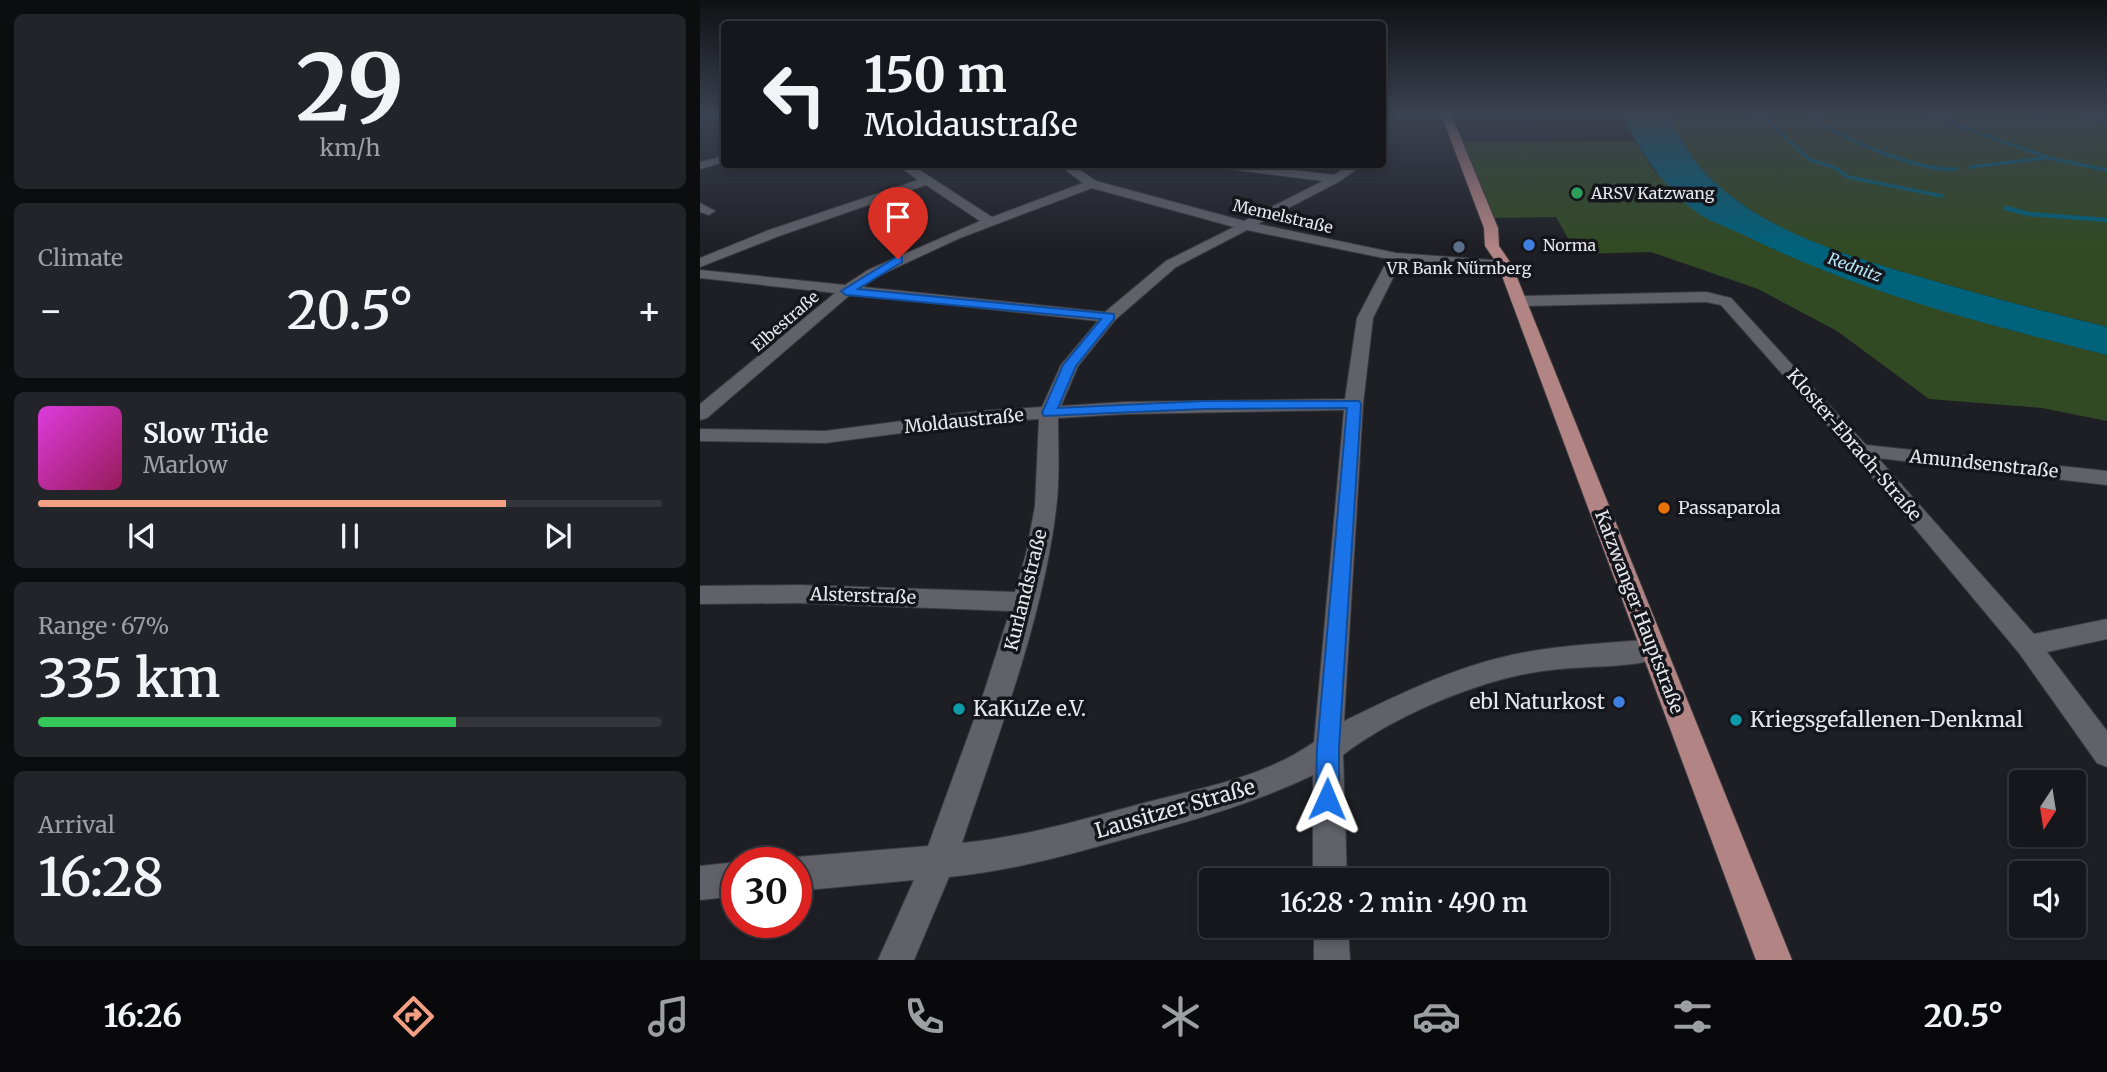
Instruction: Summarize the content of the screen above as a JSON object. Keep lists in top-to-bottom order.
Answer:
{
  "streets": {
    "main road": ["Katzwanger Hauptstraße"],
    "street": [
      "Memelstraße",
      "Elbestraße",
      "Moldaustraße",
      "Kloster-Ebrach-Straße",
      "Amundsenstraße",
      "Kurlandstraße",
      "Alsterstraße",
      "Lausitzer Straße"
    ]
  },
  "crossings": [
    ["Memelstraße", "Elbestraße"],
    ["Memelstraße", "Kurlandstraße"],
    ["Memelstraße", "Katzwanger Hauptstraße"],
    ["Moldaustraße", "Kurlandstraße"],
    ["Kloster-Ebrach-Straße", "Amundsenstraße"],
    ["Kloster-Ebrach-Straße", "Katzwanger Hauptstraße"],
    ["Kurlandstraße", "Alsterstraße"],
    ["Kurlandstraße", "Lausitzer Straße"],
    ["Katzwanger Hauptstraße", "Lausitzer Straße"]
  ],
  "water": ["Rednitz"],
  "places": [
    "ARSV Katzwang",
    "Norma",
    "VR Bank Nürnberg",
    "Passaparola",
    "ebl Naturkost",
    "KaKuZe e.V.",
    "Kriegsgefallenen-Denkmal"
  ],
  "north": "bottom",
  "page": {
    "tile": [
      ["29", "km/h"],
      "Climate",
      ["Range · 67%", "335 km"],
      ["Arrival", "16:28"]
    ],
    "turn": ["150 m", "Moldaustraße"],
    "heat": ["−", "20.5°", "+"],
    "song": ["Slow Tide", "Marlow"],
    "limit": "30",
    "trip": "16:28 · 2 min · 490 m",
    "tabs": ["16:26", "20.5°"]
  }
}
